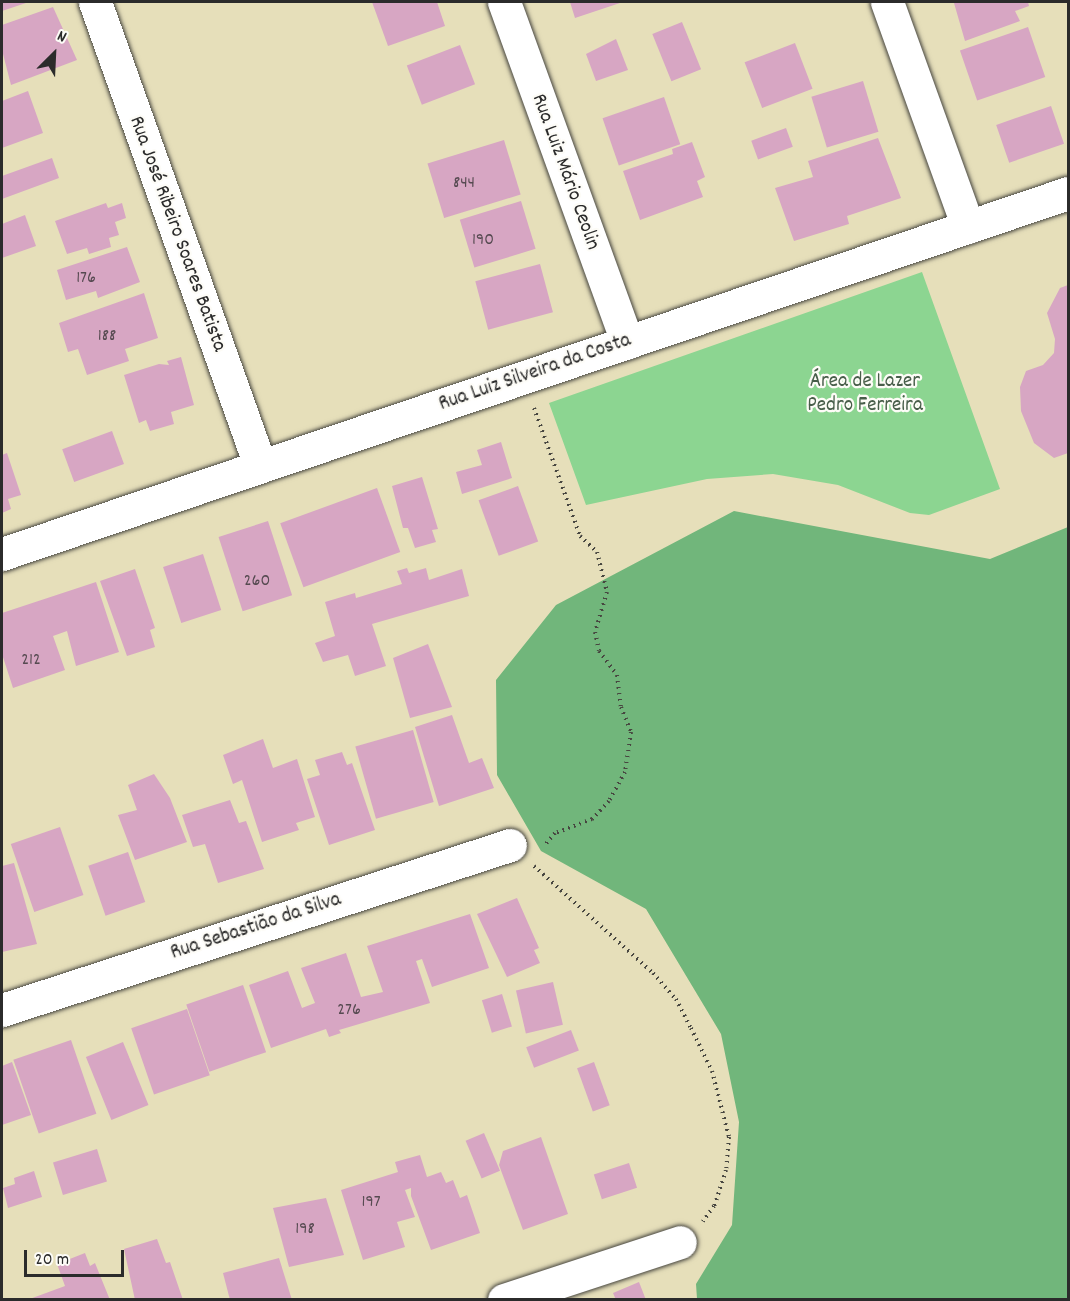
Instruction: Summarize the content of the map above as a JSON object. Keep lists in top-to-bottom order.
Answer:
{
  "streets": {
    "street": [
      "Rua Luiz Mário Ceolin",
      "Rua José Ribeiro Soares Batista",
      "Rua Luiz Silveira da Costa",
      "Rua Sebastião da Silva"
    ]
  },
  "crossings": [
    ["Rua Luiz Mário Ceolin", "Rua Luiz Silveira da Costa"],
    ["Rua José Ribeiro Soares Batista", "Rua Luiz Silveira da Costa"]
  ],
  "parks": ["Área de Lazer Pedro Ferreira"],
  "house_numbers": [
    "844",
    "190",
    "176",
    "188",
    "260",
    "212",
    "276",
    "197",
    "198"
  ],
  "scale_bar": "20 m",
  "north": "top right"
}
